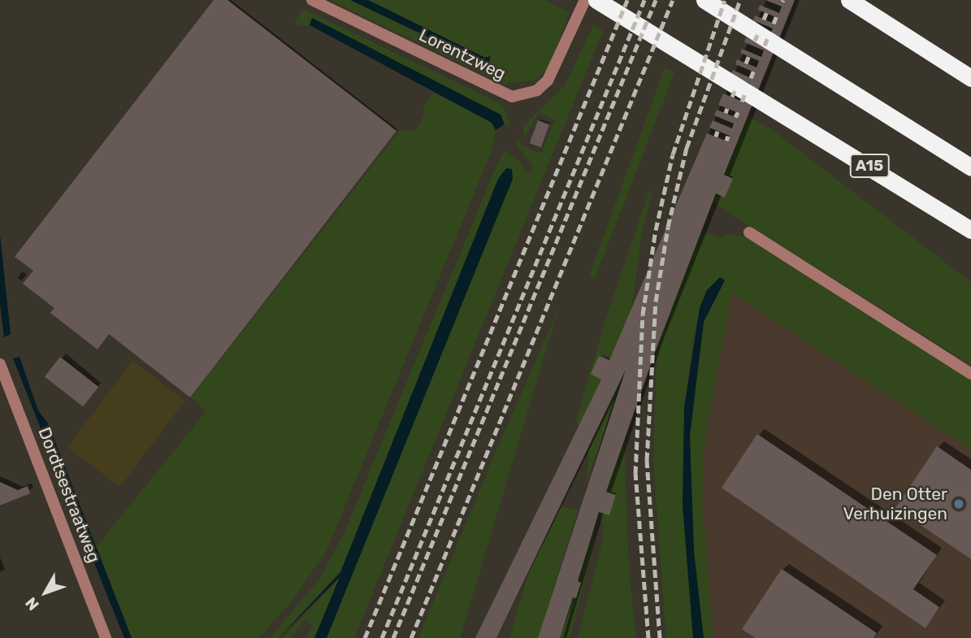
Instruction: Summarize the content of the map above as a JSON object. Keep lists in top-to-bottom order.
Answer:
{
  "streets": {
    "highway": ["A15"],
    "street": ["Lorentzweg", "Dordtsestraatweg"]
  },
  "places": ["Den Otter Verhuizingen"],
  "north": "bottom left"
}
